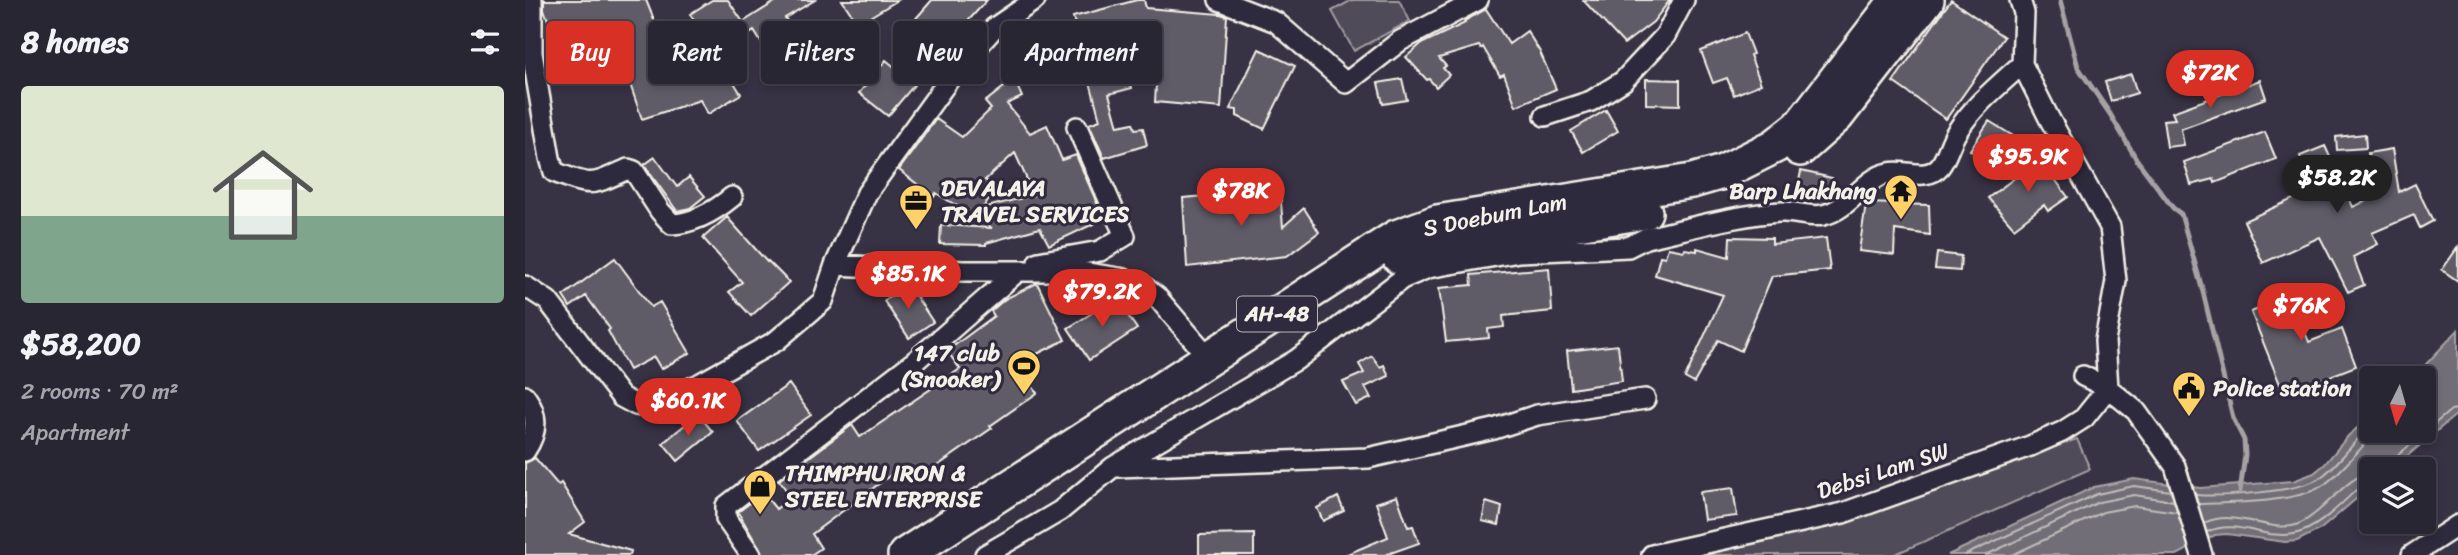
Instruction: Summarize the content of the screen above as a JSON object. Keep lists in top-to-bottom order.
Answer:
{
  "streets": {
    "highway": ["S Doebum Lam", "AH-48"],
    "street": ["Debsi Lam SW"]
  },
  "crossings": [
    ["S Doebum Lam", "AH-48"]
  ],
  "places": {
    "temple": ["Barp Lhakhang"],
    "office": ["DEVALAYA TRAVEL SERVICES"],
    "sports": ["147 club (Snooker)"],
    "public building": ["Police station"],
    "shop": ["THIMPHU IRON & STEEL ENTERPRISE"]
  },
  "north": "bottom",
  "page": {
    "heading": "8 homes",
    "chip": [
      "Buy",
      "Rent",
      "Filters",
      "New",
      "Apartment"
    ],
    "price": [
      "$72K",
      "$95.9K",
      "$58.2K",
      "$78K",
      "$85.1K",
      "$79.2K",
      "$76K",
      "$60.1K"
    ],
    "list": [
      {
        "name": "$58,200",
        "note": "2 rooms · 70 m² · Apartment"
      }
    ]
  }
}
